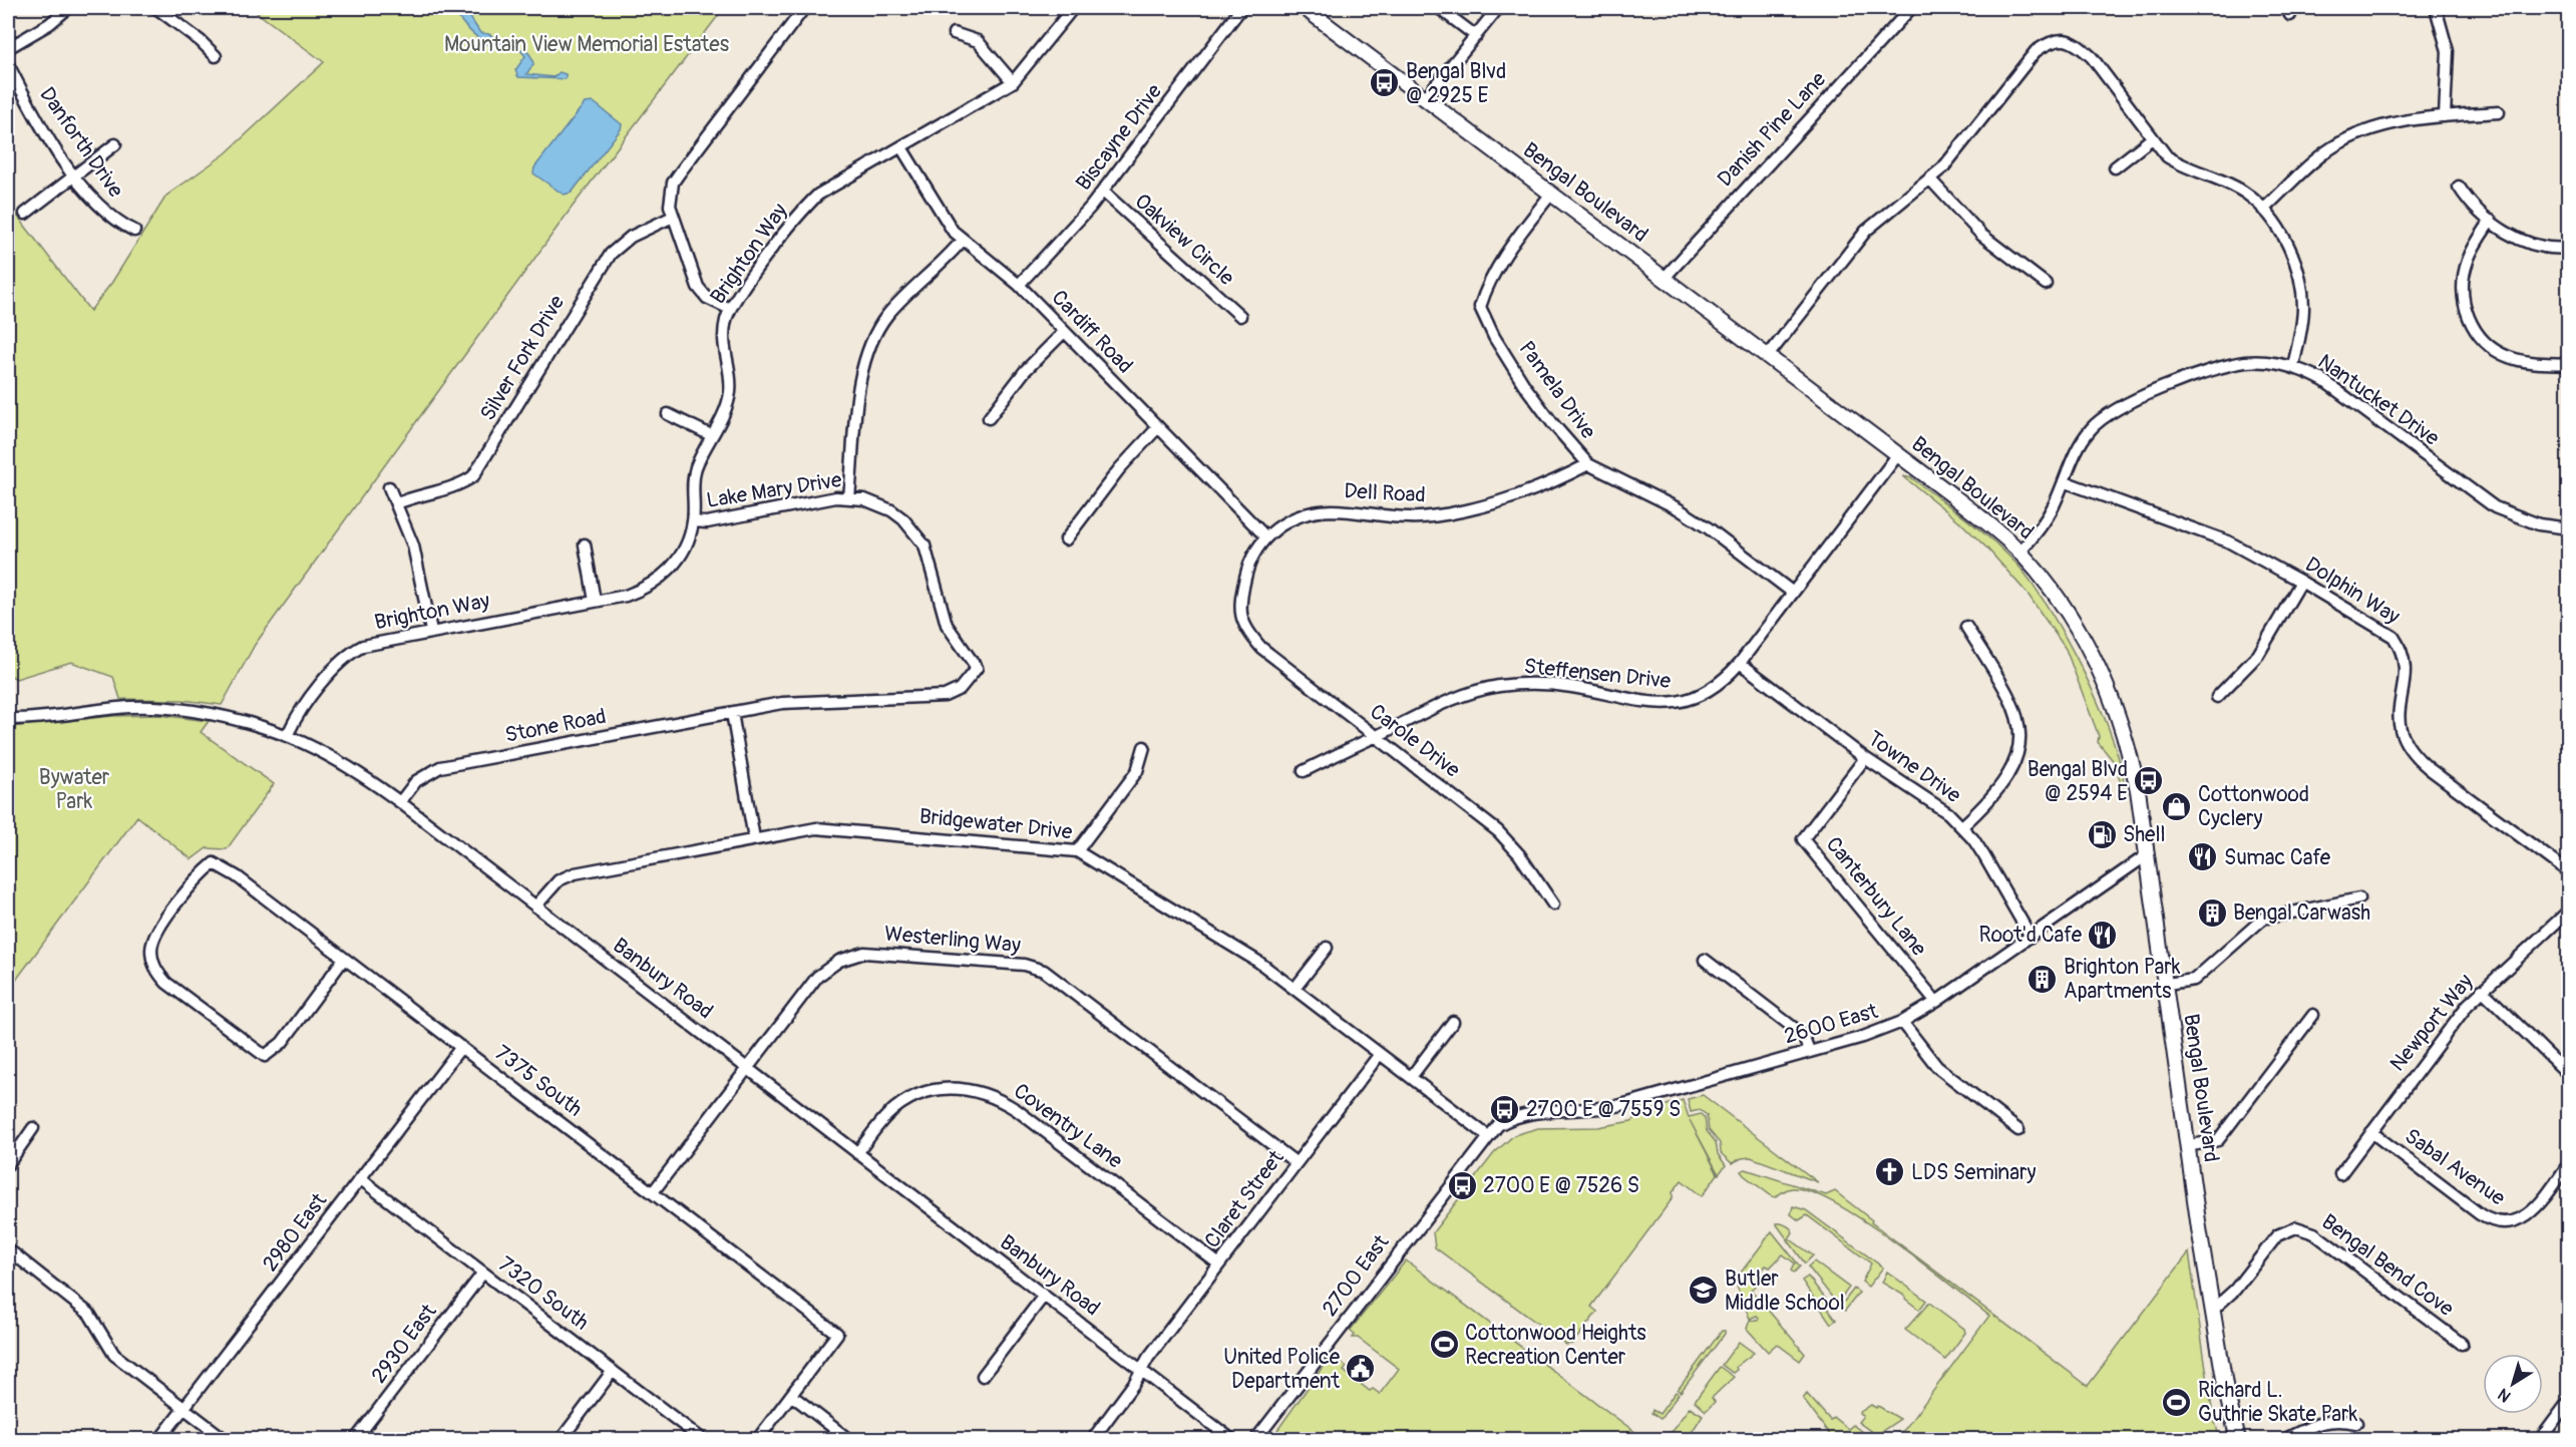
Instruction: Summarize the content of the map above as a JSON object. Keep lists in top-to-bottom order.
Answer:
{
  "streets": {
    "main road": ["Bengal Boulevard"],
    "street": [
      "Danish Pine Lane",
      "Biscayne Drive",
      "Danforth Drive",
      "Oakview Circle",
      "Brighton Way",
      "Cardiff Road",
      "Silver Fork Drive",
      "Pamela Drive",
      "Nantucket Drive",
      "Lake Mary Drive",
      "Dell Road",
      "Dolphin Way",
      "Steffensen Drive",
      "Stone Road",
      "Carole Drive",
      "Towne Drive",
      "Bridgewater Drive",
      "Canterbury Lane",
      "Westerling Way",
      "Banbury Road",
      "Newport Way",
      "2600 East",
      "7375 South",
      "Coventry Lane",
      "Sabal Avenue",
      "Claret Street",
      "2980 East",
      "Bengal Bend Cove",
      "2700 East",
      "7320 South",
      "2930 East"
    ]
  },
  "crossings": [
    ["Danish Pine Lane", "Bengal Boulevard"],
    ["Biscayne Drive", "Oakview Circle"],
    ["Biscayne Drive", "Cardiff Road"],
    ["Bengal Boulevard", "Pamela Drive"],
    ["Bengal Boulevard", "Nantucket Drive"],
    ["Bengal Boulevard", "Steffensen Drive"],
    ["Bengal Boulevard", "2600 East"],
    ["Bengal Boulevard", "Bengal Bend Cove"],
    ["Brighton Way", "Cardiff Road"],
    ["Brighton Way", "Lake Mary Drive"],
    ["Brighton Way", "Banbury Road"],
    ["Cardiff Road", "Dell Road"],
    ["Pamela Drive", "Dell Road"],
    ["Pamela Drive", "Steffensen Drive"],
    ["Nantucket Drive", "Dolphin Way"],
    ["Lake Mary Drive", "Stone Road"],
    ["Dell Road", "Carole Drive"],
    ["Steffensen Drive", "Carole Drive"],
    ["Steffensen Drive", "Towne Drive"],
    ["Stone Road", "Banbury Road"],
    ["Towne Drive", "Canterbury Lane"],
    ["Towne Drive", "2600 East"],
    ["Bridgewater Drive", "Banbury Road"],
    ["Bridgewater Drive", "2600 East"],
    ["Bridgewater Drive", "Claret Street"],
    ["Bridgewater Drive", "2700 East"],
    ["Canterbury Lane", "2600 East"],
    ["Westerling Way", "Banbury Road"],
    ["Westerling Way", "7375 South"],
    ["Westerling Way", "Claret Street"],
    ["Banbury Road", "Coventry Lane"],
    ["Banbury Road", "Claret Street"],
    ["Newport Way", "Sabal Avenue"],
    ["2600 East", "2700 East"],
    ["7375 South", "2980 East"],
    ["Coventry Lane", "Claret Street"],
    ["2980 East", "7320 South"],
    ["7320 South", "2930 East"]
  ],
  "parks": ["Mountain View Memorial Estates", "Bywater Park"],
  "places": {
    "bus stop": [
      "Bengal Blvd @ 2925 E",
      "Bengal Blvd @ 2594 E",
      "2700 E @ 7559 S",
      "2700 E @ 7526 S"
    ],
    "shop": ["Cottonwood Cyclery"],
    "fuel station": ["Shell"],
    "restaurant": ["Sumac Cafe", "Root'd Cafe"],
    "building": ["Bengal Carwash", "Brighton Park Apartments"],
    "church": ["LDS Seminary"],
    "school or university": ["Butler Middle School"],
    "sports": ["Cottonwood Heights Recreation Center", "Richard L. Guthrie Skate Park"],
    "public building": ["United Police Department"]
  },
  "north": "bottom left"
}
